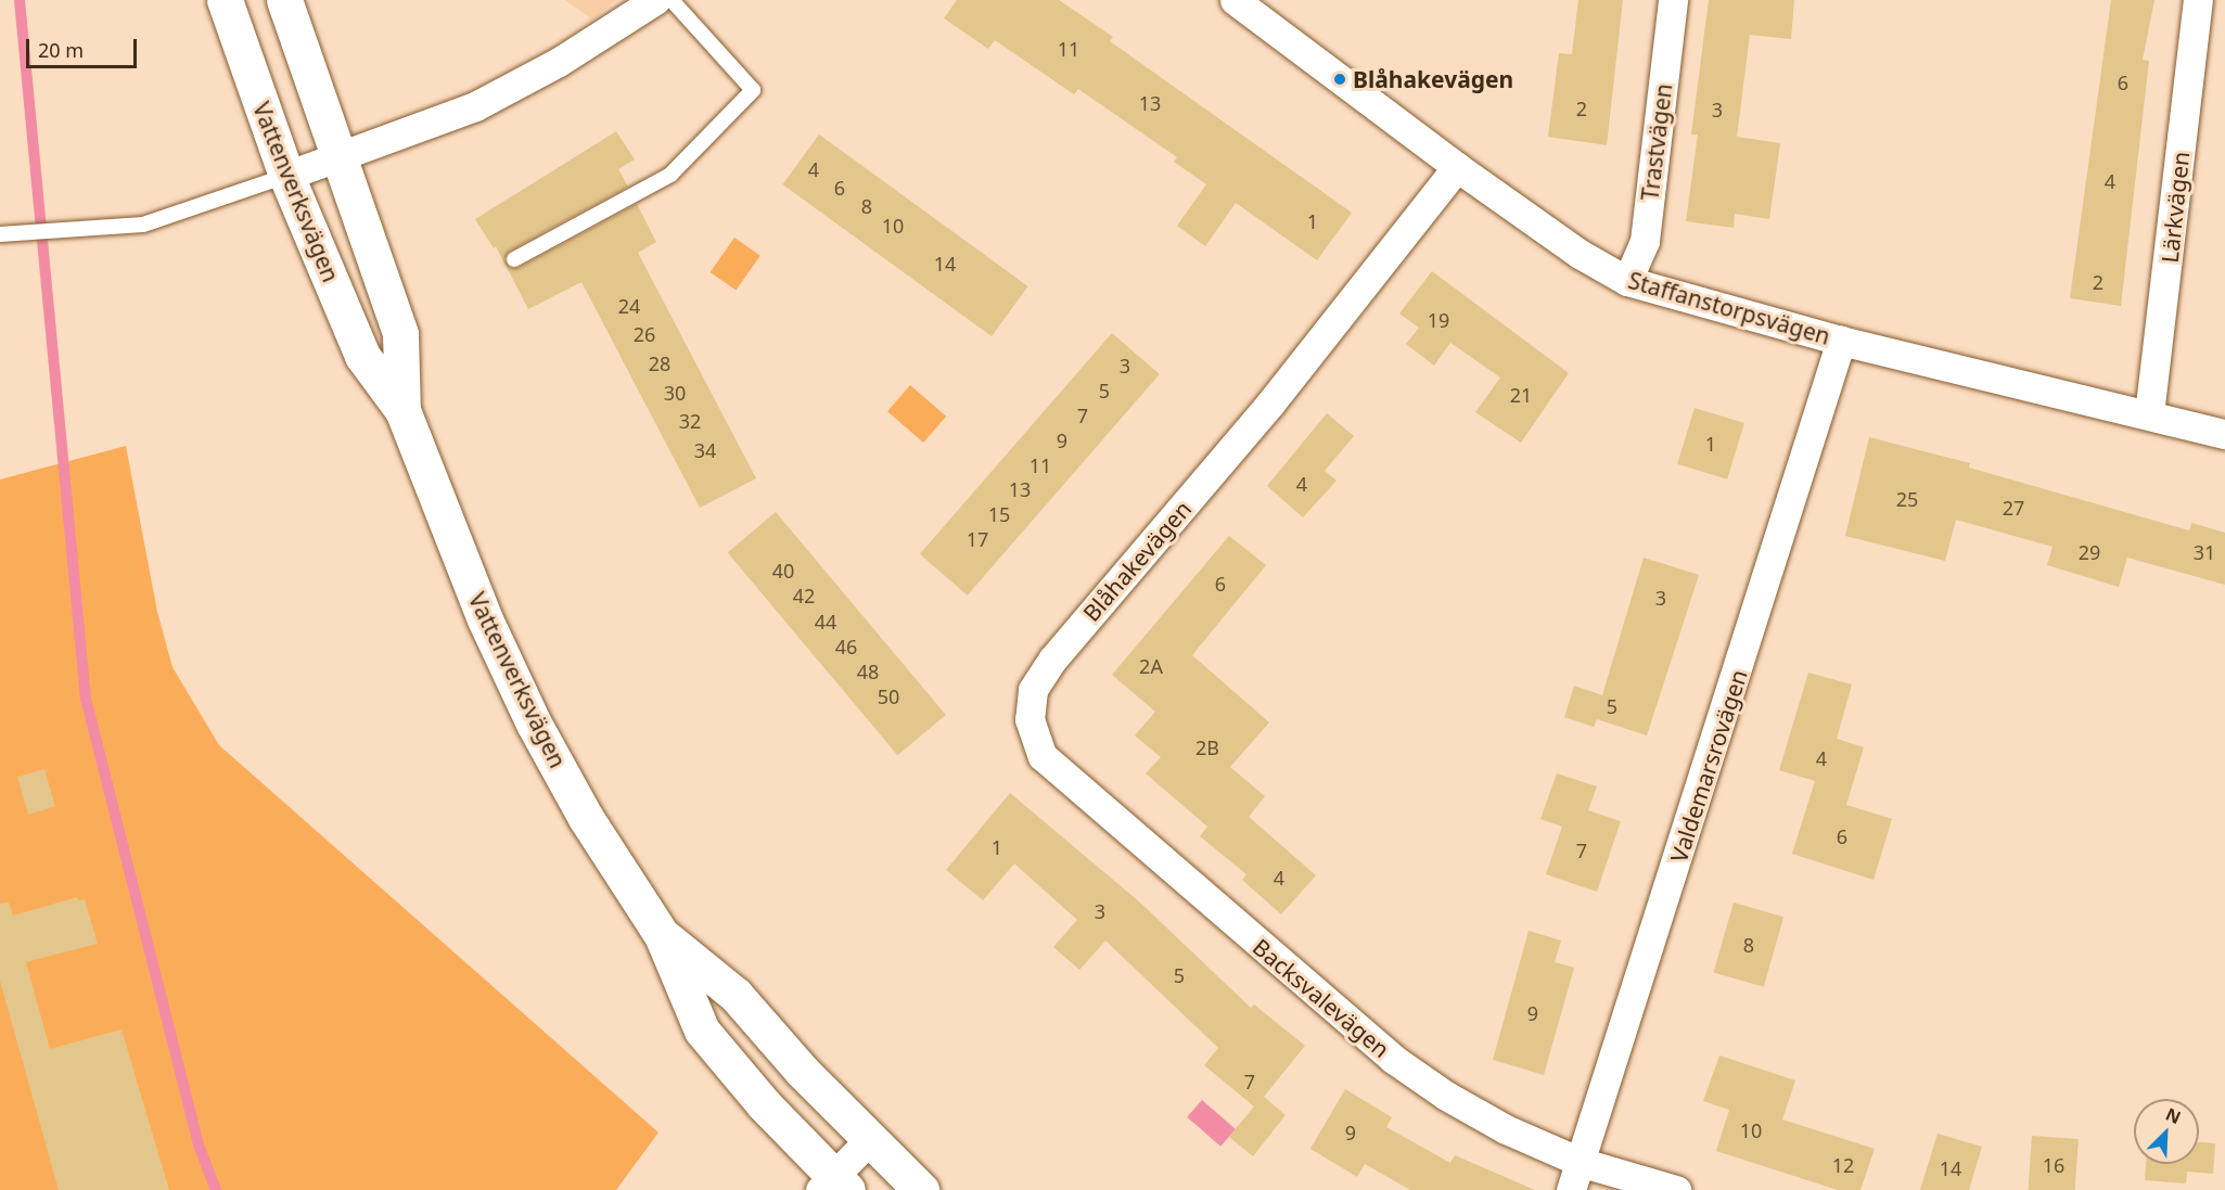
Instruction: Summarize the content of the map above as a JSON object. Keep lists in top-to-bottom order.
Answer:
{
  "streets": {
    "street": [
      "Trastvägen",
      "Vattenverksvägen",
      "Lärkvägen",
      "Staffanstorpsvägen",
      "Blåhakevägen",
      "Valdemarsrovägen",
      "Backsvalevägen"
    ]
  },
  "crossings": [
    ["Trastvägen", "Staffanstorpsvägen"],
    ["Lärkvägen", "Staffanstorpsvägen"],
    ["Staffanstorpsvägen", "Blåhakevägen"],
    ["Staffanstorpsvägen", "Valdemarsrovägen"],
    ["Blåhakevägen", "Backsvalevägen"],
    ["Valdemarsrovägen", "Backsvalevägen"]
  ],
  "places": ["Blåhakevägen"],
  "house_numbers": [
    "11",
    "6",
    "13",
    "2",
    "3",
    "4",
    "4",
    "6",
    "8",
    "1",
    "10",
    "14",
    "2",
    "24",
    "19",
    "26",
    "28",
    "3",
    "5",
    "30",
    "21",
    "7",
    "32",
    "9",
    "1",
    "34",
    "11",
    "4",
    "13",
    "25",
    "27",
    "15",
    "17",
    "29",
    "31",
    "40",
    "6",
    "42",
    "3",
    "44",
    "46",
    "2A",
    "48",
    "50",
    "5",
    "2B",
    "4",
    "6",
    "1",
    "7",
    "4",
    "3",
    "8",
    "5",
    "9",
    "7",
    "10",
    "9",
    "12",
    "16",
    "14"
  ],
  "scale_bar": "20 m",
  "north": "top right"
}
